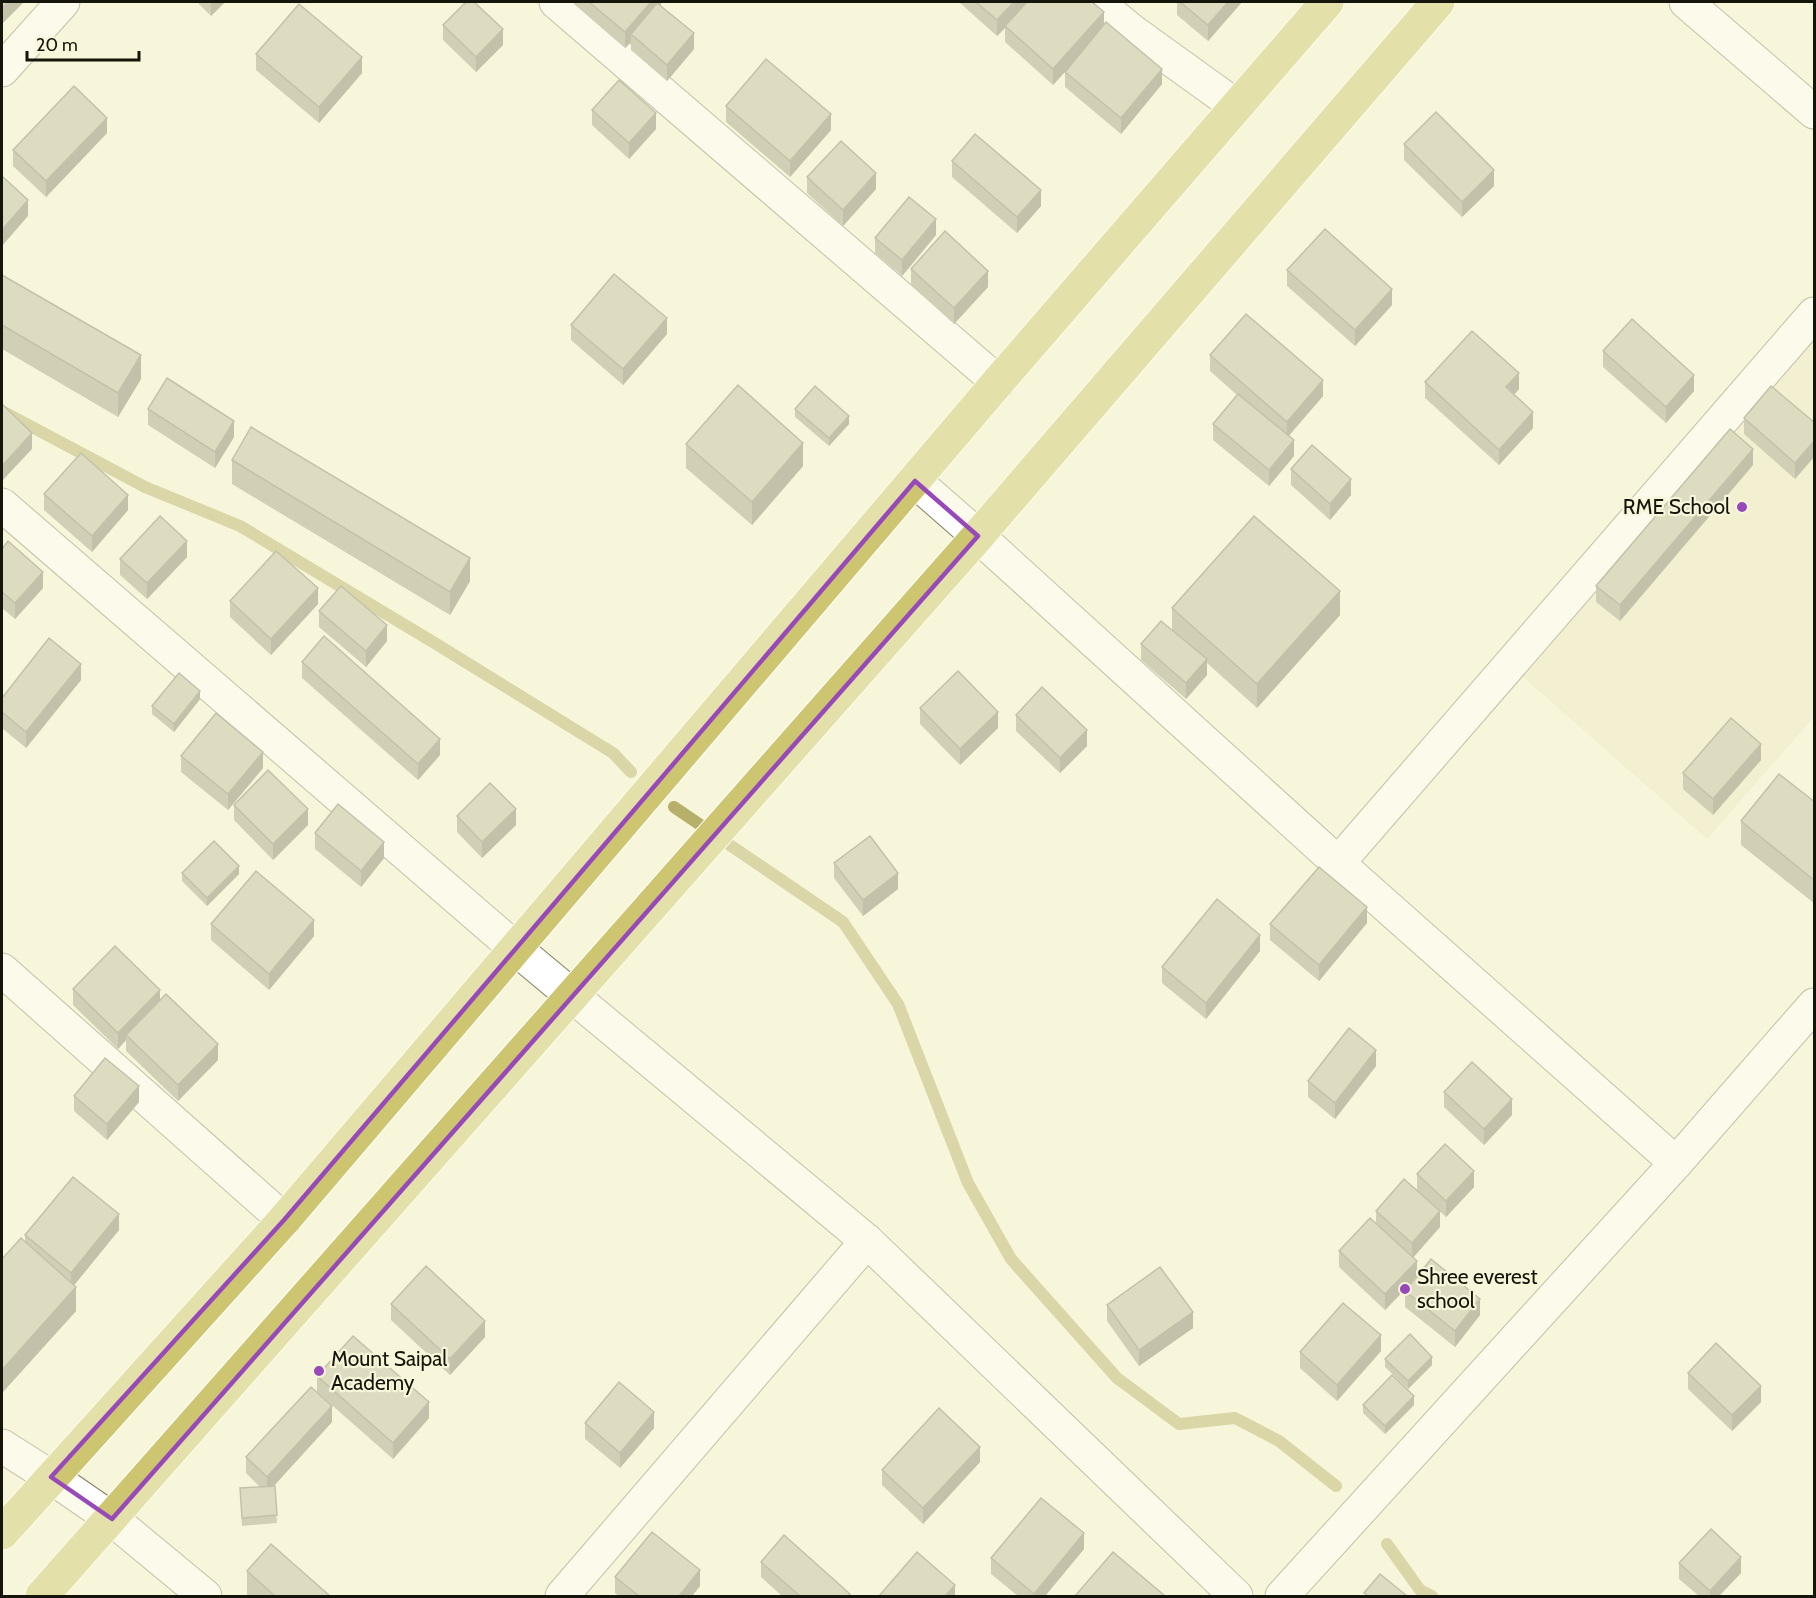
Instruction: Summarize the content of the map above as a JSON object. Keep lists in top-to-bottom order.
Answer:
{
  "places": ["RME School", "Shree everest school", "Mount Saipal Academy"],
  "scale_bar": "20 m"
}
